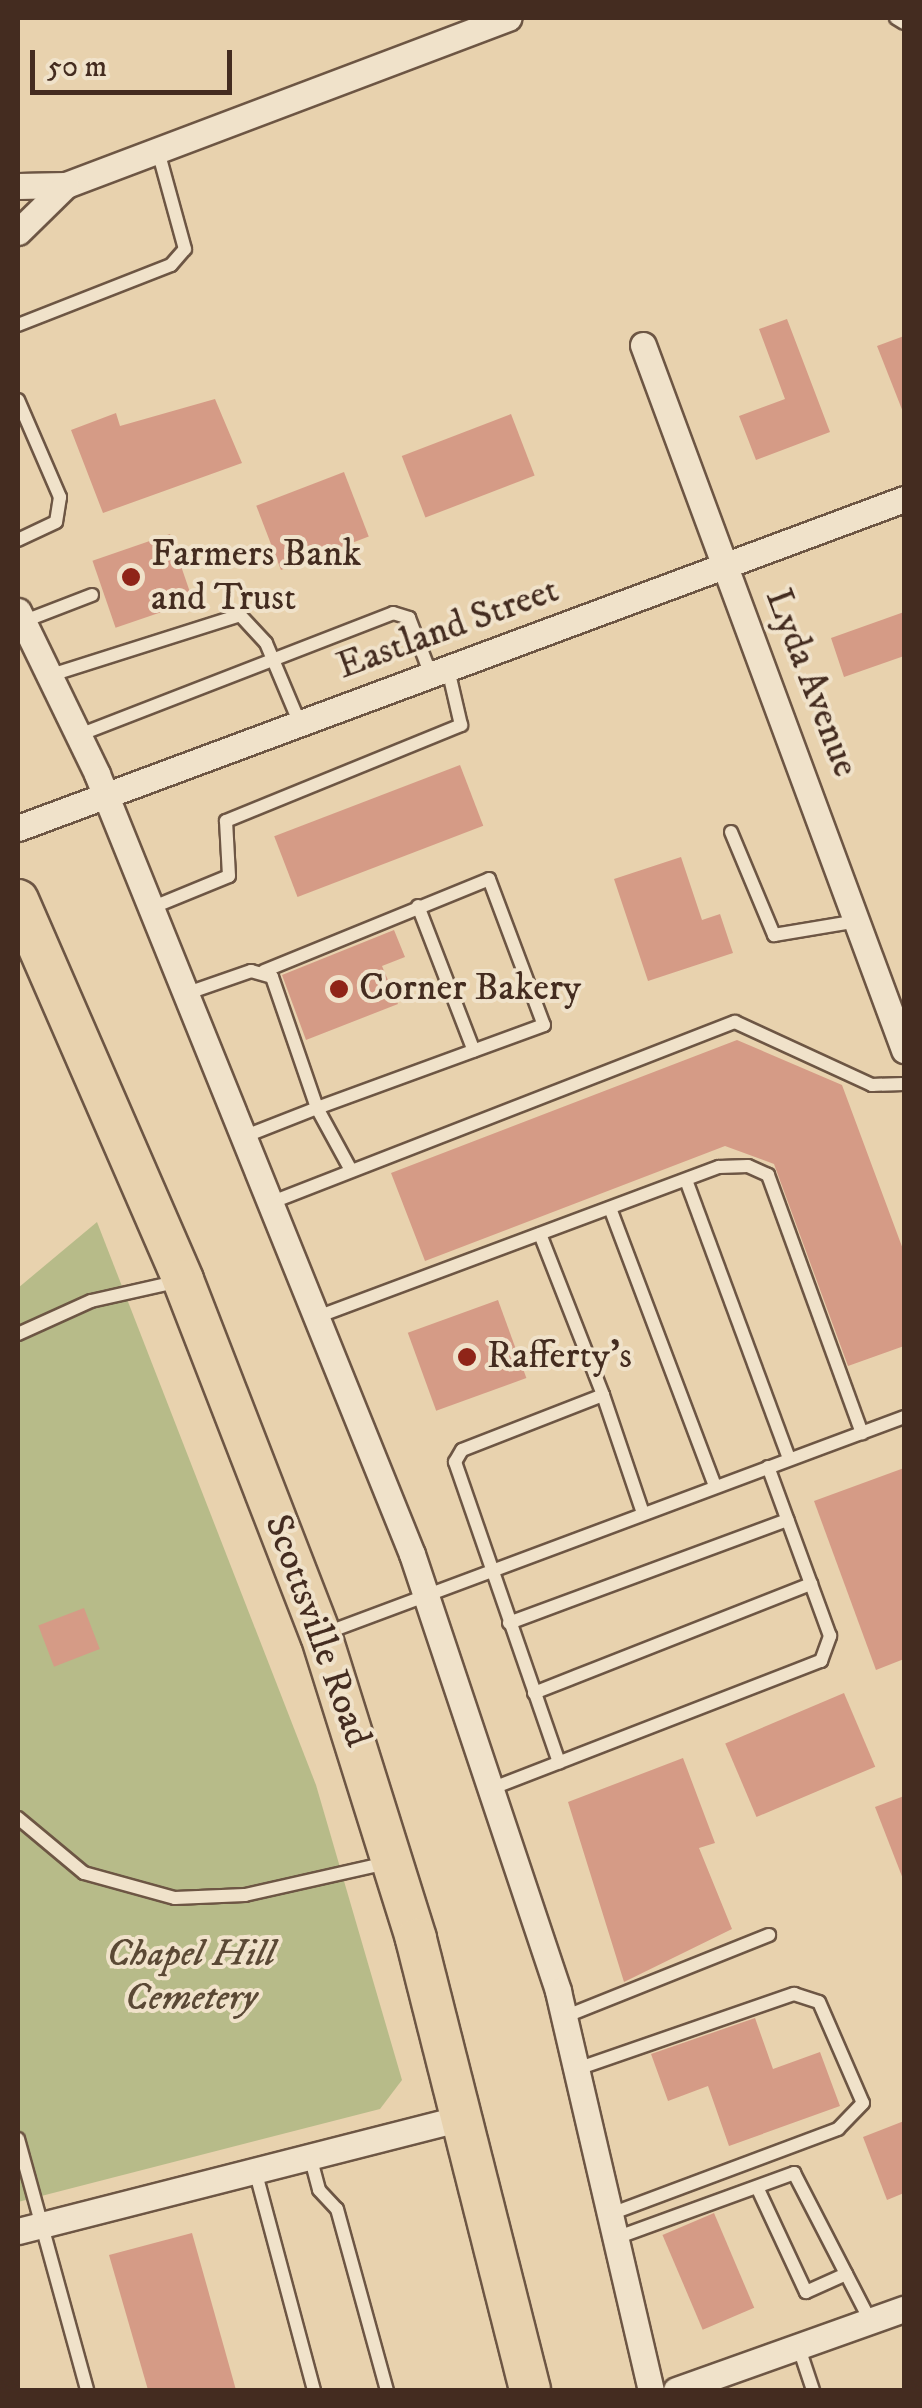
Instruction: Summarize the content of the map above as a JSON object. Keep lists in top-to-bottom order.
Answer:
{
  "streets": {
    "main road": ["Scottsville Road"],
    "street": ["Eastland Street", "Lyda Avenue"]
  },
  "crossings": [
    ["Eastland Street", "Lyda Avenue"]
  ],
  "parks": ["Chapel Hill Cemetery"],
  "places": ["Farmers Bank and Trust", "Corner Bakery", "Rafferty’s"],
  "scale_bar": "50 m"
}
